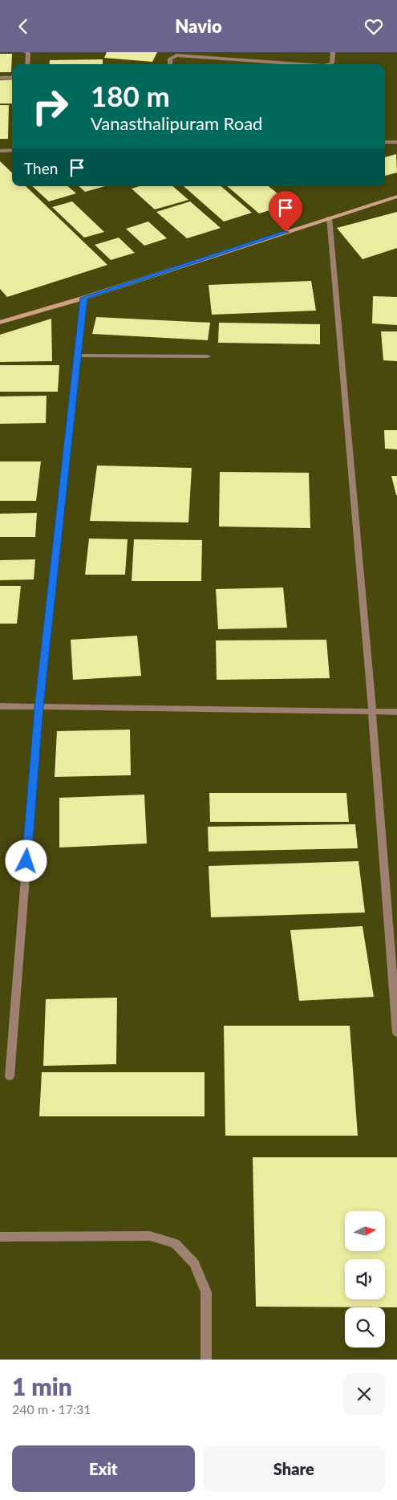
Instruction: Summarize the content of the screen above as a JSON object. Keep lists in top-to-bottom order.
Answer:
{
  "north": "right",
  "page": {
    "header": "Navio",
    "turn": ["180 m", "Vanasthalipuram Road"],
    "then": "Then",
    "heading": ["1 min", "240 m · 17:31"],
    "buttons": ["Exit", "Share"]
  }
}
